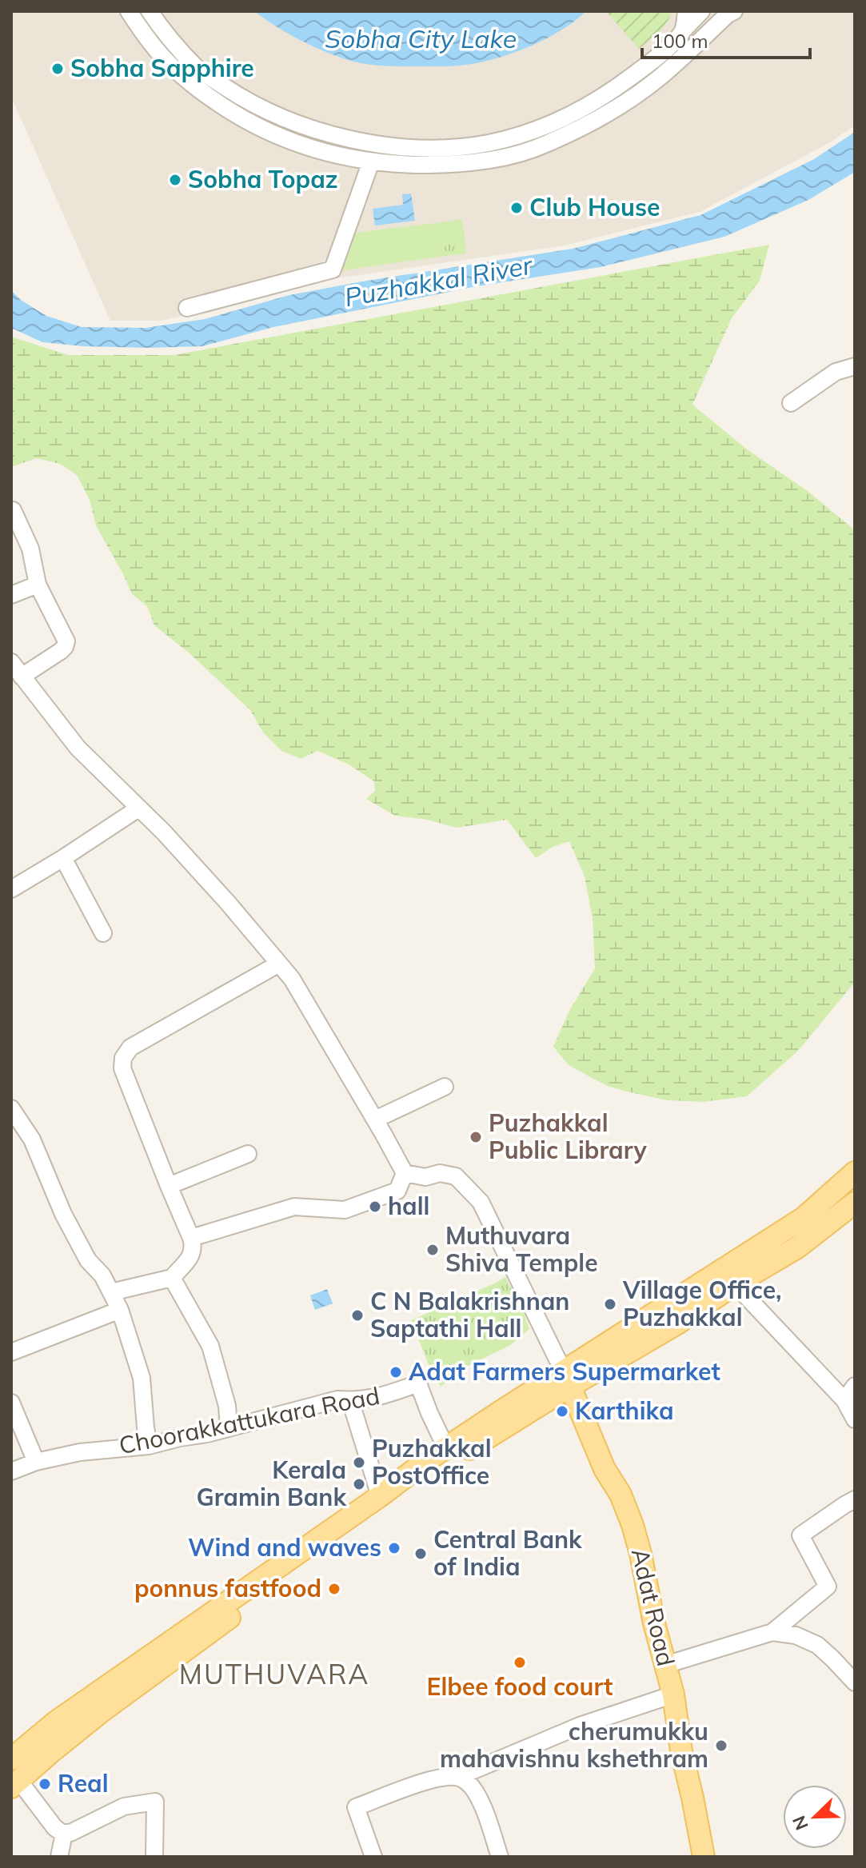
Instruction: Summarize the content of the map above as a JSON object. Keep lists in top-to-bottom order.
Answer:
{
  "streets": {
    "main road": ["Adat Road"],
    "street": ["Choorakkattukara Road"]
  },
  "districts": ["MUTHUVARA"],
  "water": ["Sobha City Lake", "Puzhakkal River"],
  "places": [
    "Sobha Sapphire",
    "Sobha Topaz",
    "Club House",
    "Puzhakkal Public Library",
    "hall",
    "Muthuvara Shiva Temple",
    "Village Office, Puzhakkal",
    "C N Balakrishnan Saptathi Hall",
    "Adat Farmers Supermarket",
    "Karthika",
    "Puzhakkal PostOffice",
    "Kerala Gramin Bank",
    "Wind and waves",
    "Central Bank of India",
    "ponnus fastfood",
    "Elbee food court",
    "cherumukku mahavishnu kshethram",
    "Real"
  ],
  "scale_bar": "100 m",
  "north": "bottom left"
}
